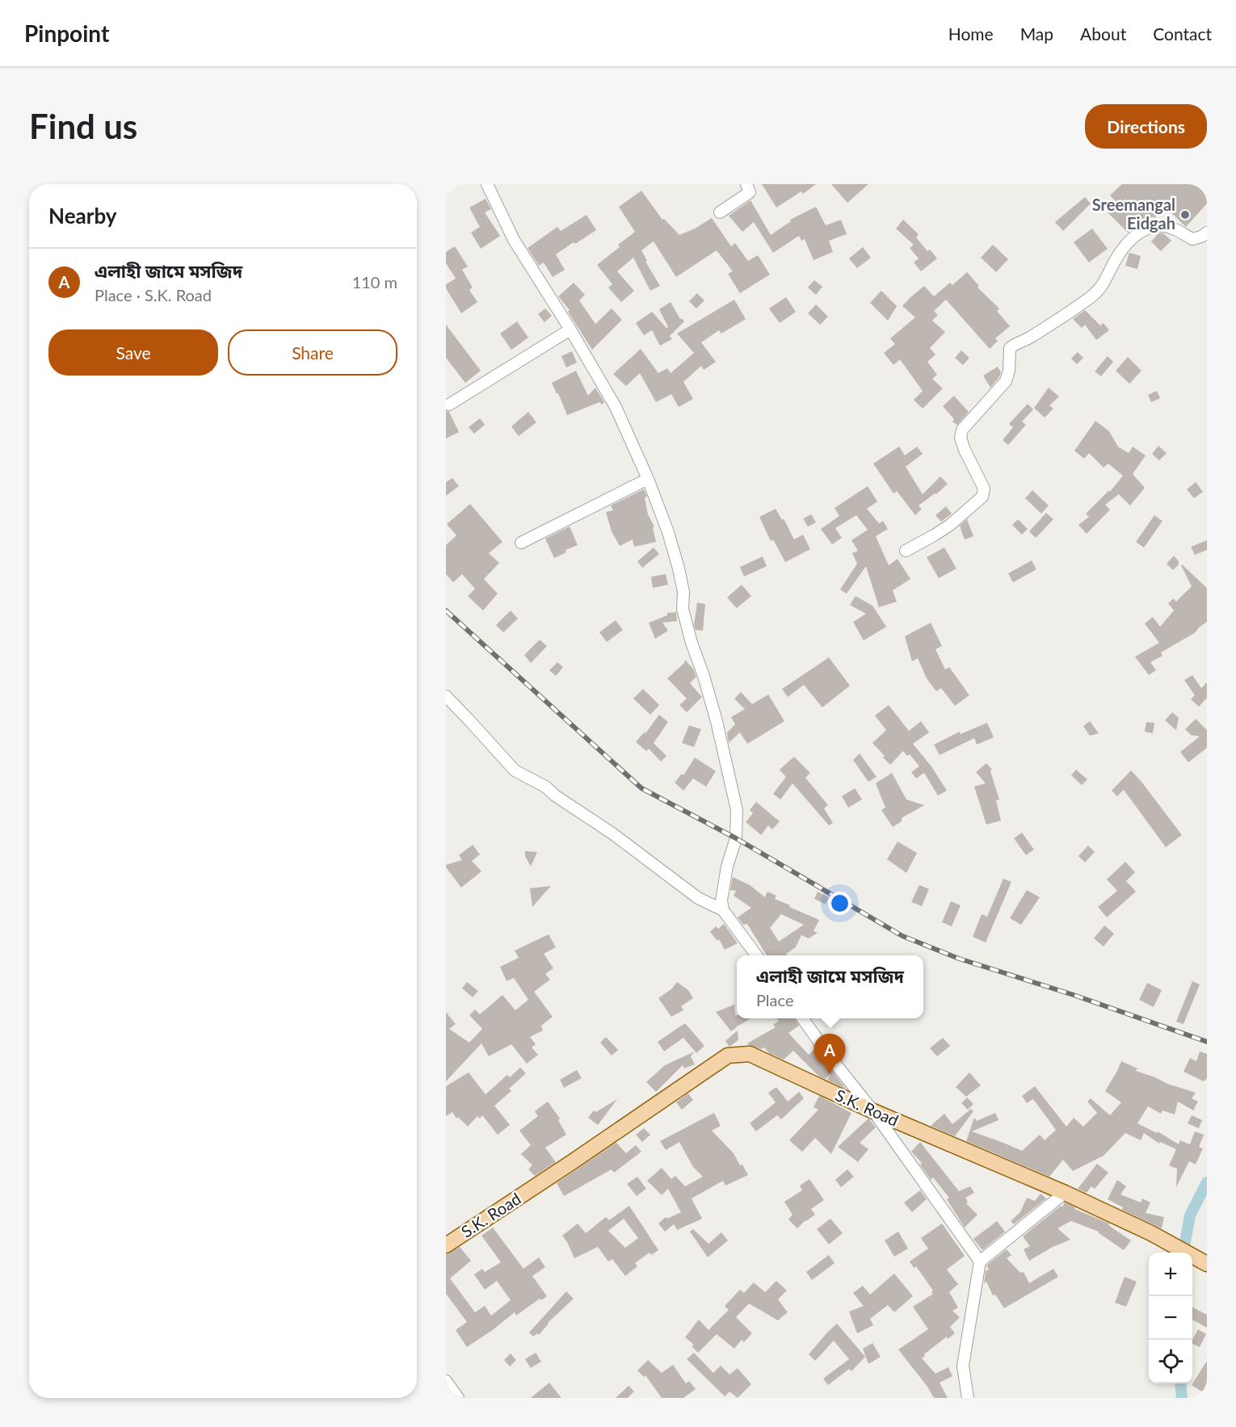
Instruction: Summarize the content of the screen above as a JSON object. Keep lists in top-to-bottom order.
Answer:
{
  "streets": {
    "main road": ["S.K. Road"]
  },
  "places": ["Sreemangal Eidgah"],
  "page": {
    "header": "Pinpoint",
    "nav": [
      "Home",
      "Map",
      "About",
      "Contact"
    ],
    "buttons": [
      "Directions",
      ["Save", "Share"]
    ],
    "title": "Find us",
    "heading": "Nearby",
    "list": [
      {
        "mark": "A",
        "name": "এলাহী জামে মসজিদ",
        "note": "Place · S.K. Road",
        "value": "110 m"
      }
    ],
    "popup": ["এলাহী জামে মসজিদ", "Place"],
    "pins": "A",
    "map_buttons": ["+", "−"]
  }
}
